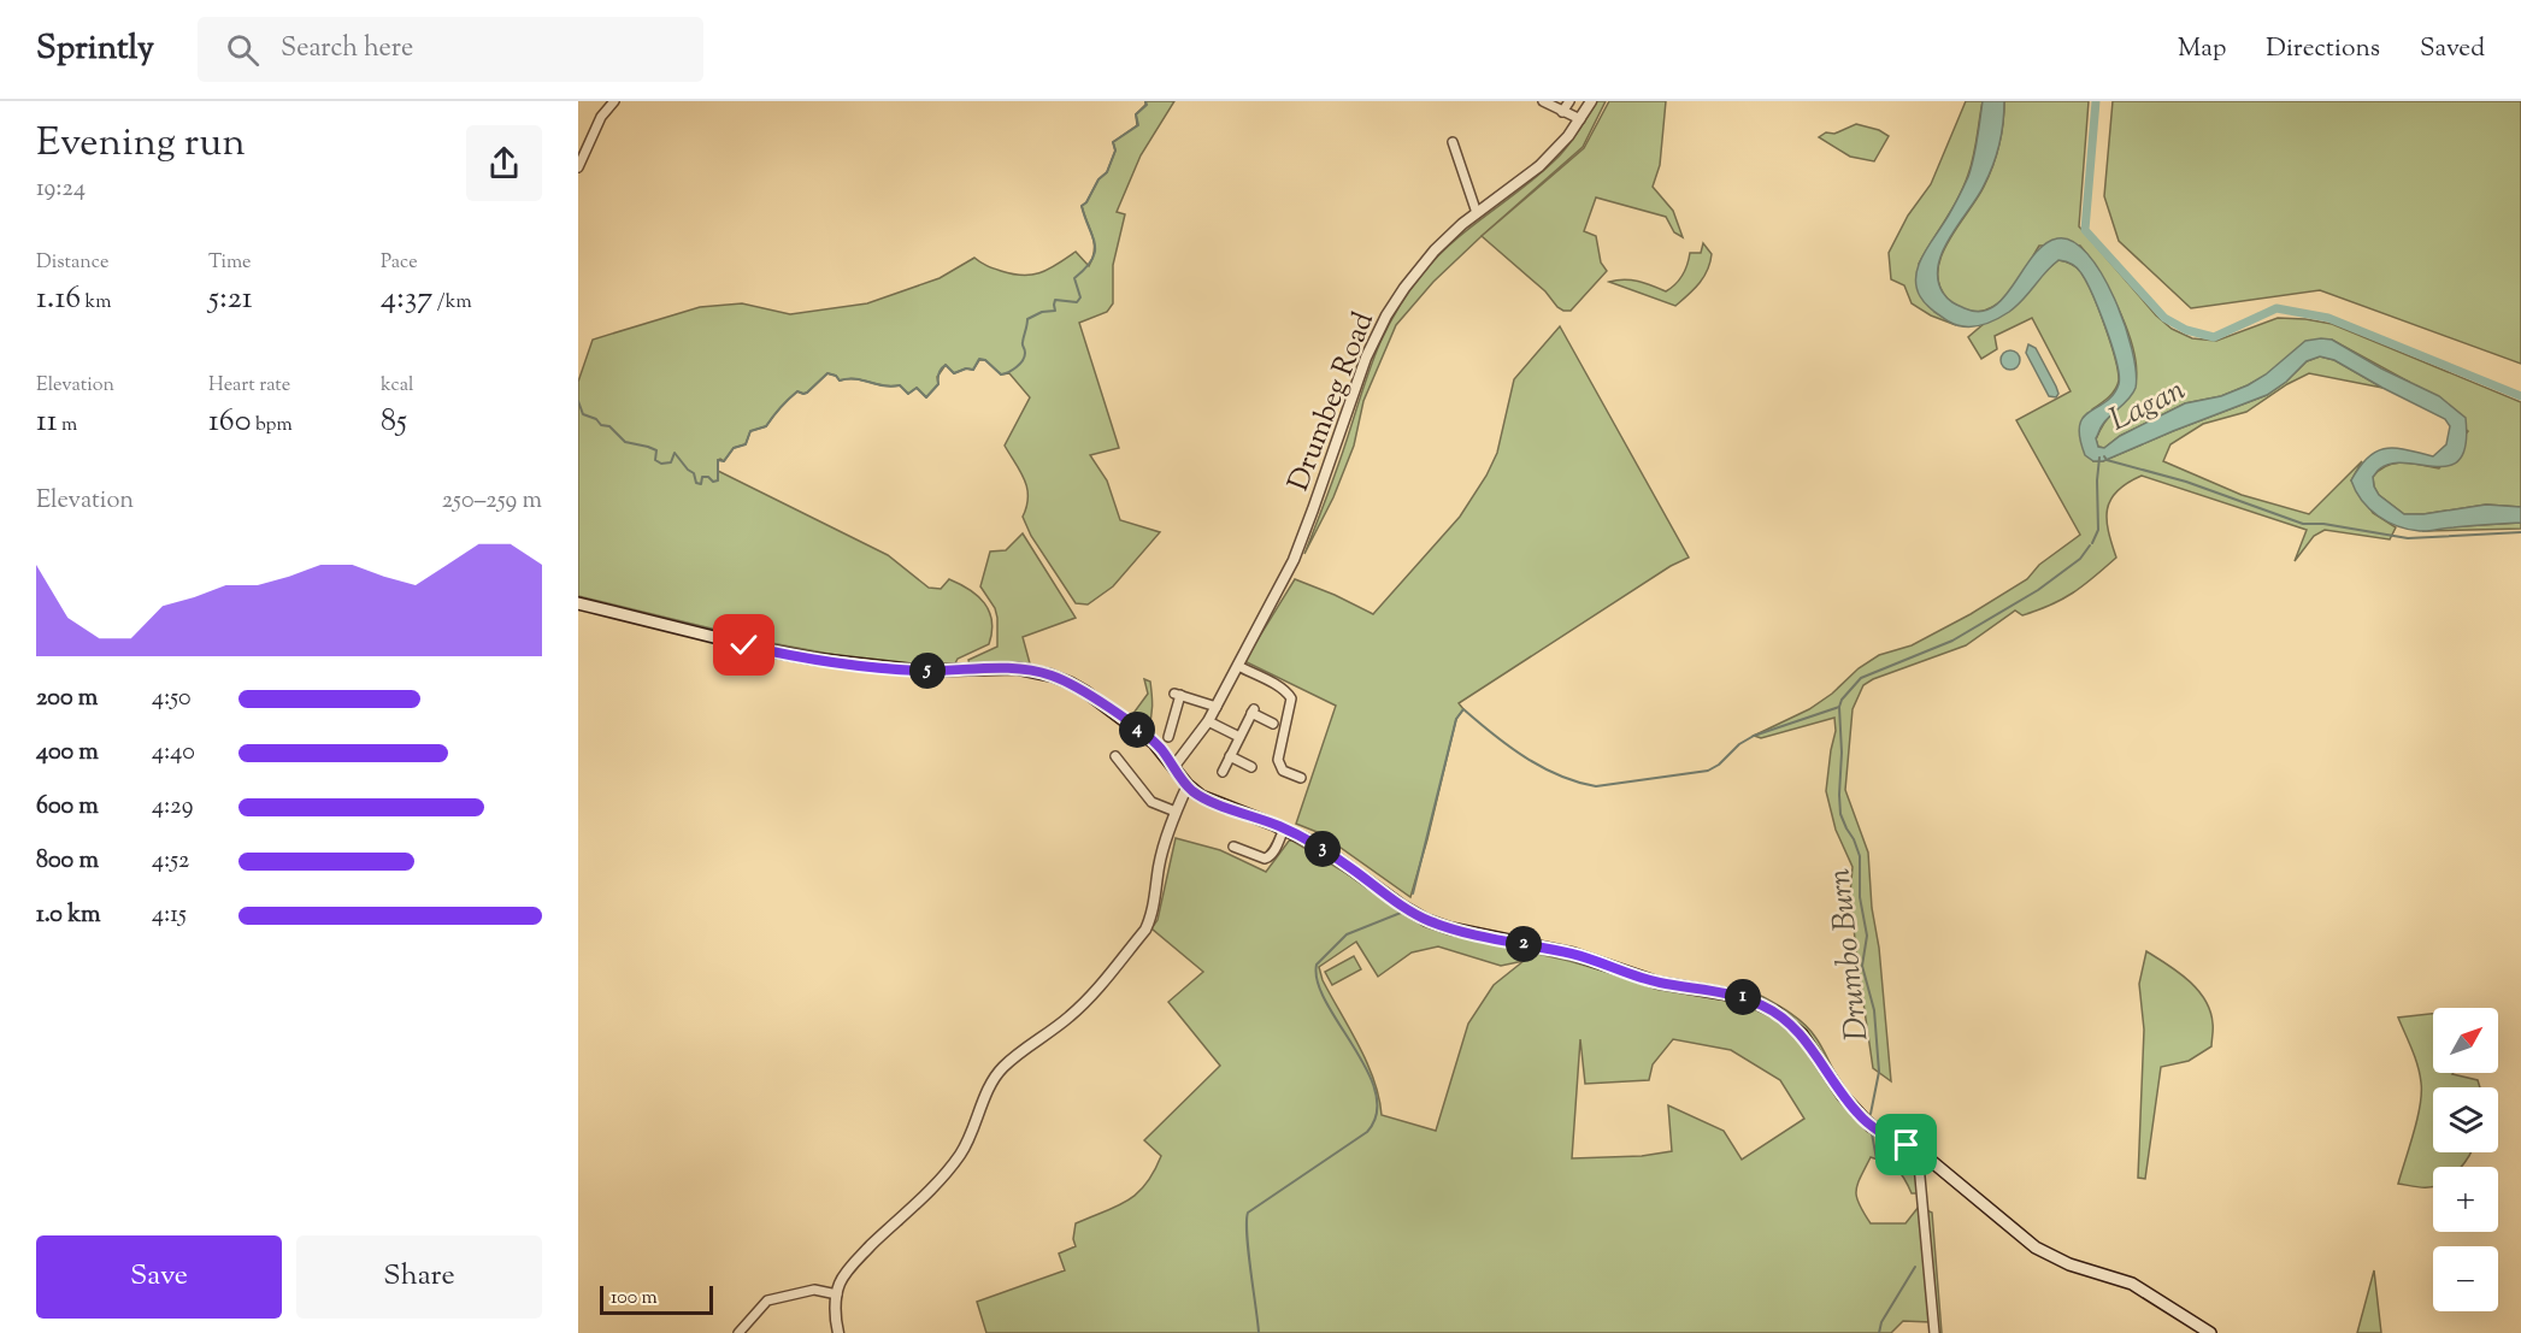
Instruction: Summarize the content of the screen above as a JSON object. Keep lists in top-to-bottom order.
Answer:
{
  "streets": {
    "street": ["Drumbeg Road"]
  },
  "water": ["Lagan", "Drumbo Burn"],
  "scale_bar": "100 m",
  "north": "top right",
  "page": {
    "header": "Sprintly",
    "search": "Search here",
    "nav": ["Map", "Directions", "Saved"],
    "heading": ["Evening run", "19:24"],
    "stats": [
      ["Distance", "1.16 km"],
      ["Time", "5:21"],
      ["Pace", "4:37 /km"],
      ["Elevation", "11 m"],
      ["Heart rate", "160 bpm"],
      ["kcal", "85"]
    ],
    "chart": ["Elevation", "250–259 m"],
    "pins": [
      "5",
      "4",
      "3",
      "2",
      "1"
    ],
    "list": [
      {
        "name": "200 m",
        "note": "4:50"
      },
      {
        "name": "400 m",
        "note": "4:40"
      },
      {
        "name": "600 m",
        "note": "4:29"
      },
      {
        "name": "800 m",
        "note": "4:52"
      },
      {
        "name": "1.0 km",
        "note": "4:15"
      }
    ],
    "map_buttons": ["+", "−"],
    "buttons": ["Save", "Share"],
    "scale": "100 m"
  }
}
